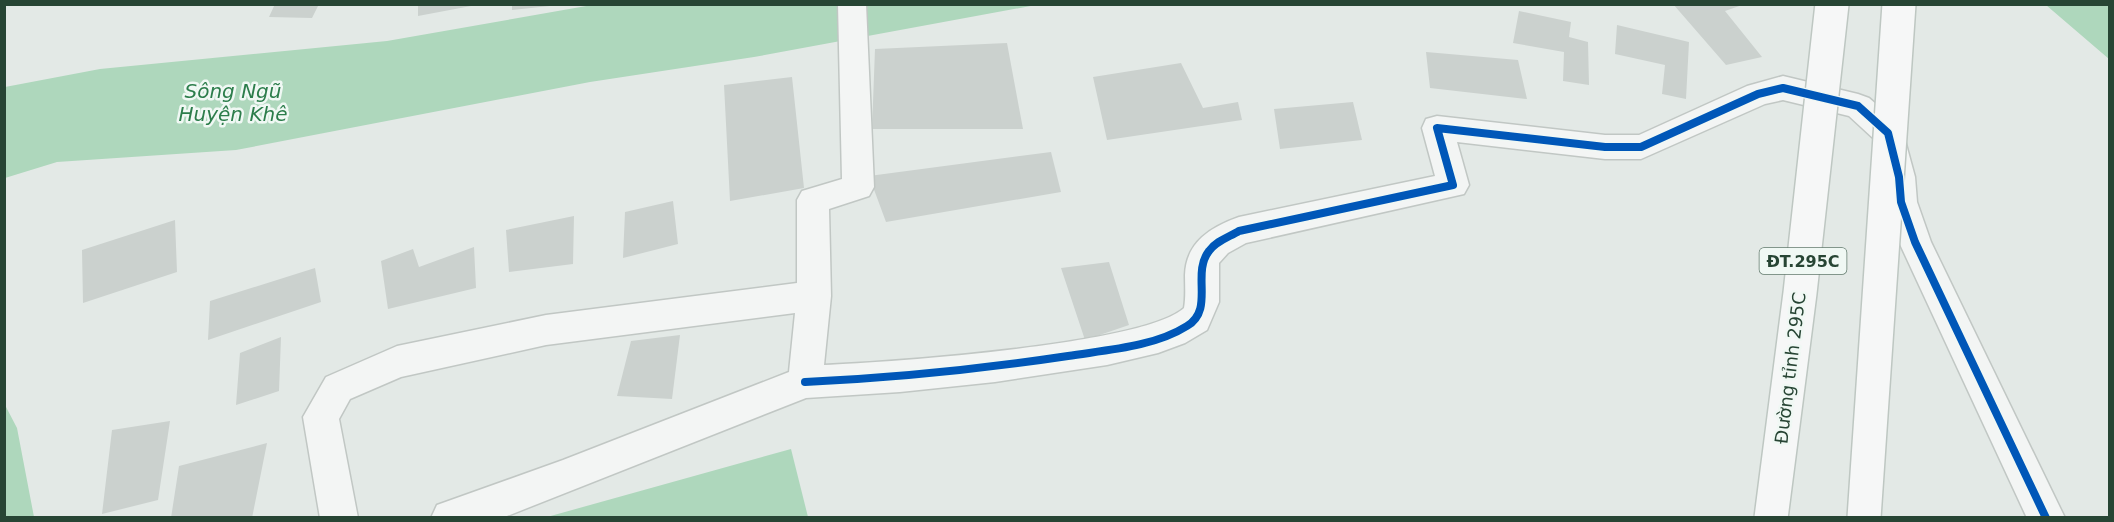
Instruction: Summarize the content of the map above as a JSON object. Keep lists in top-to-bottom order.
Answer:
{
  "streets": {
    "main road": ["ĐT.295C", "Đường tỉnh 295C"]
  },
  "water": ["Sông Ngũ Huyện Khê"]
}
